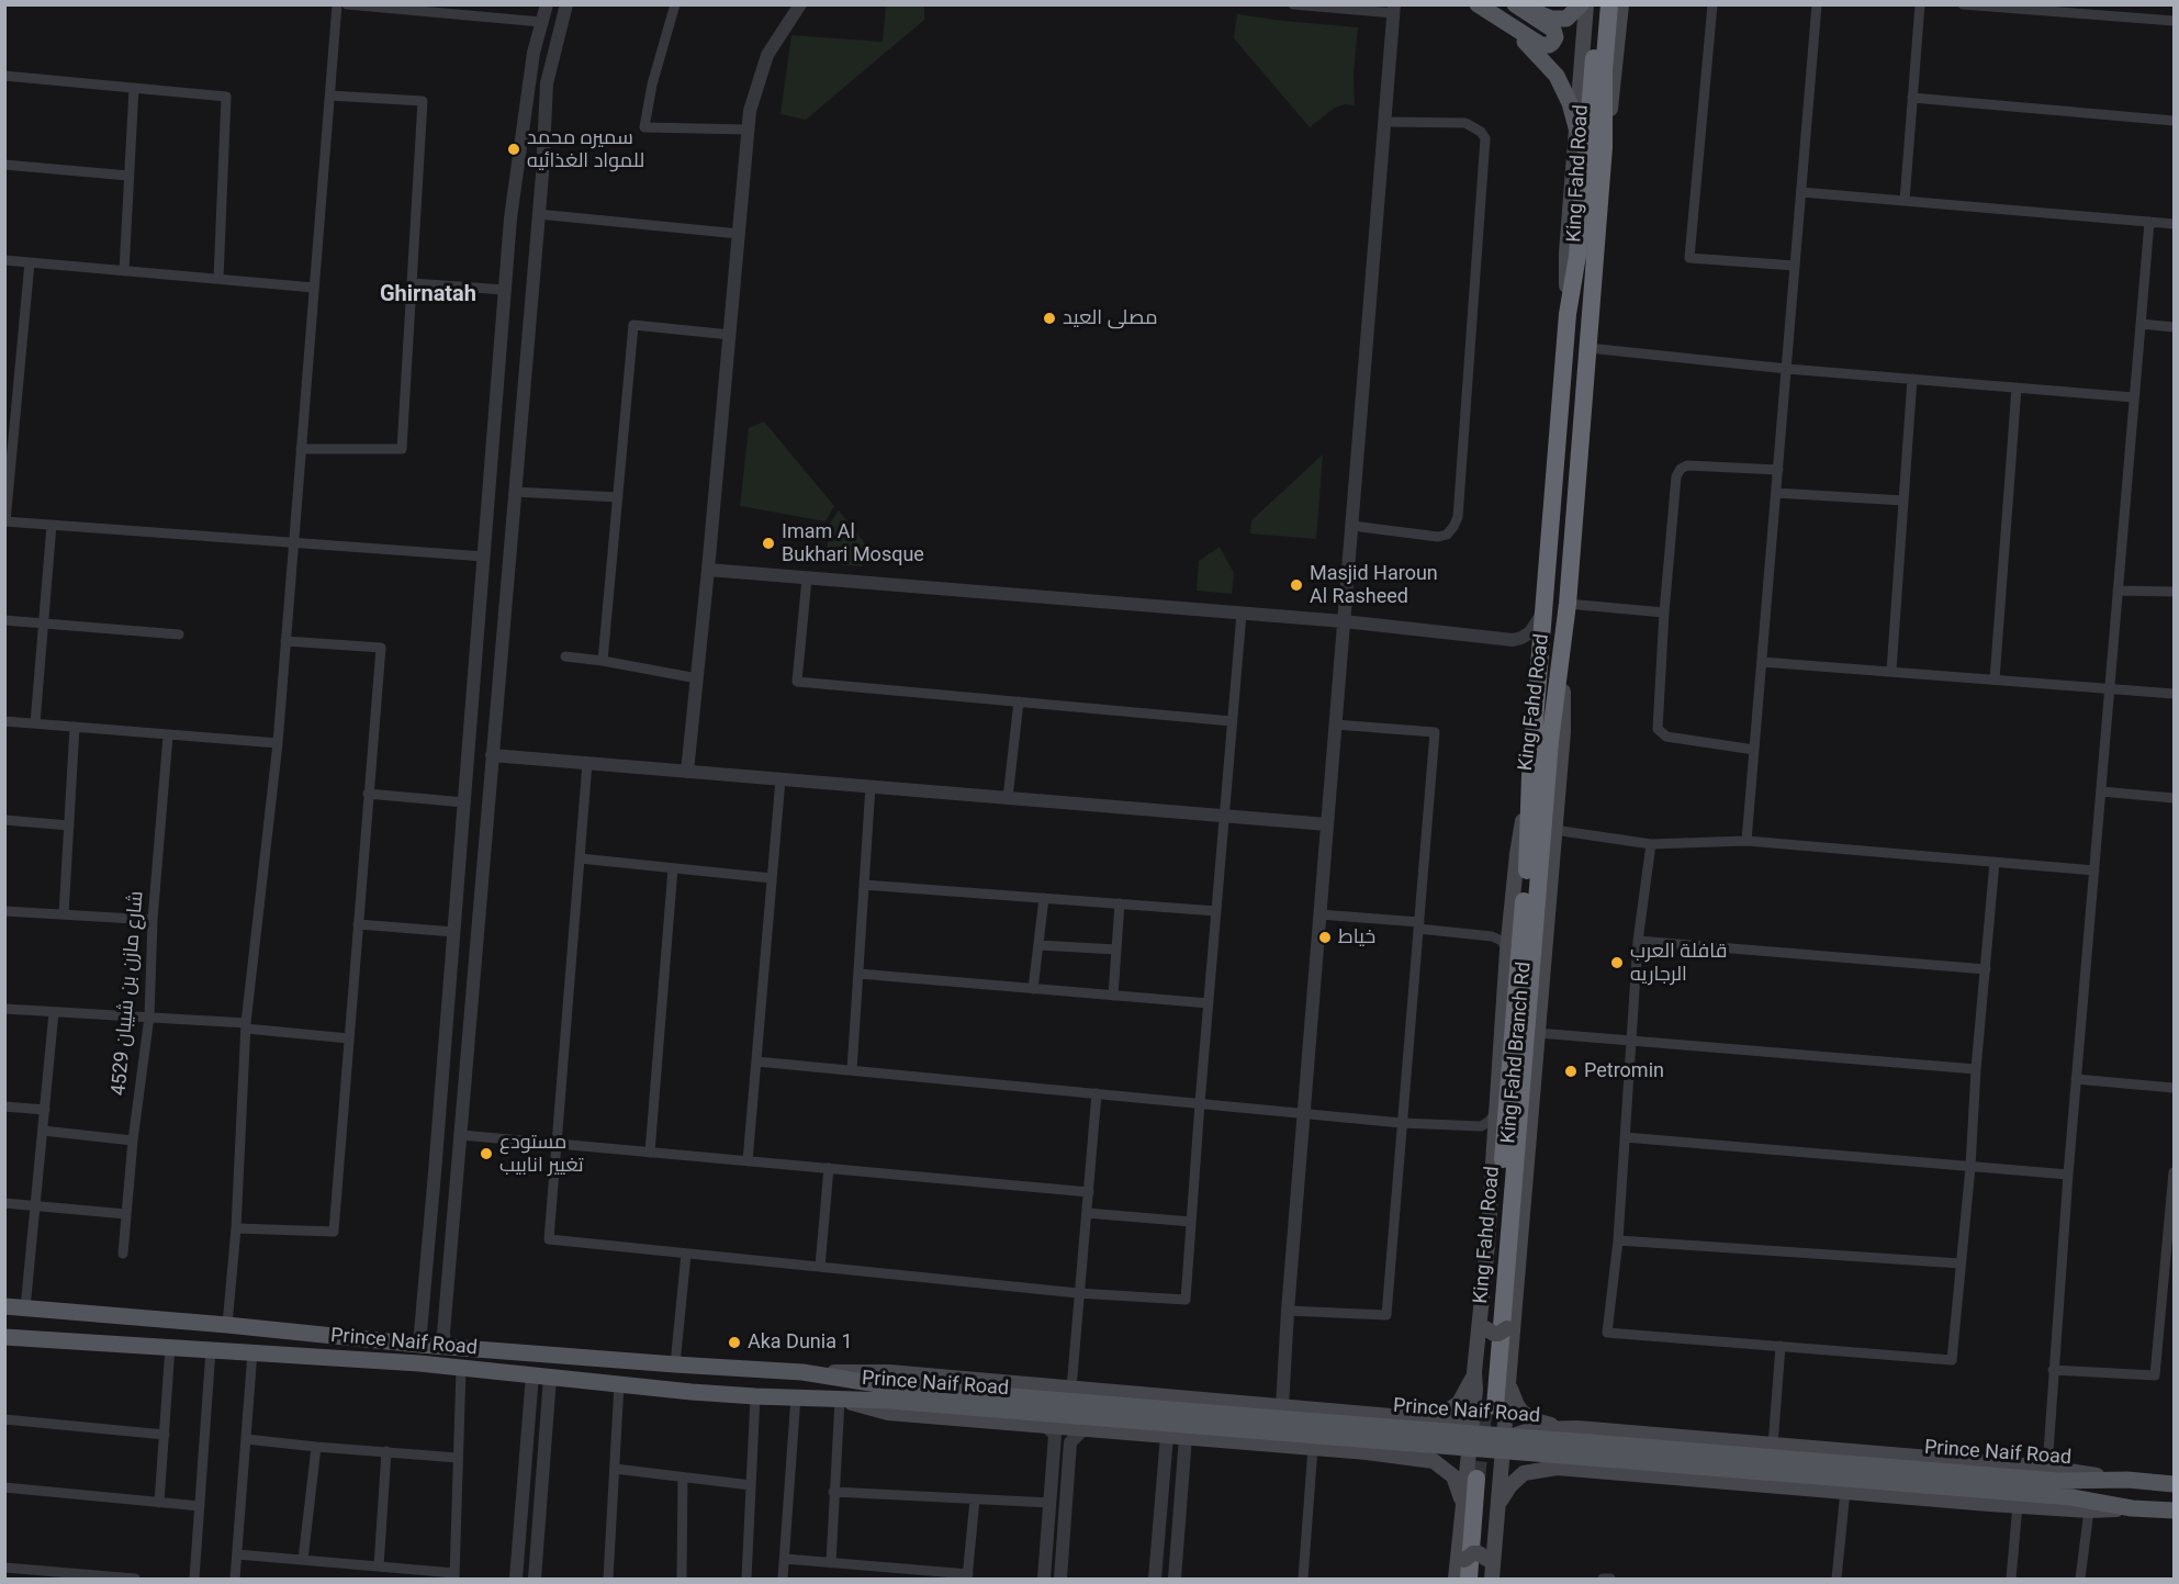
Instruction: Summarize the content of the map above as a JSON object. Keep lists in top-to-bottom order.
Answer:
{
  "streets": {
    "highway": ["King Fahd Road"],
    "main road": ["King Fahd Branch Rd", "Prince Naif Road"],
    "street": ["شارع مازن بن شيبان 4529"]
  },
  "crossings": [
    ["King Fahd Road", "King Fahd Branch Rd"],
    ["King Fahd Branch Rd", "Prince Naif Road"]
  ],
  "districts": ["Ghirnatah"],
  "places": [
    "سميره محمد للمواد الغذائيه",
    "مصلى العيد",
    "Imam Al Bukhari Mosque",
    "Masjid Haroun Al Rasheed",
    "خياط",
    "قافلة العرب الرجاريه",
    "Petromin",
    "مستودع تغيير انابيب",
    "Aka Dunia 1"
  ]
}
